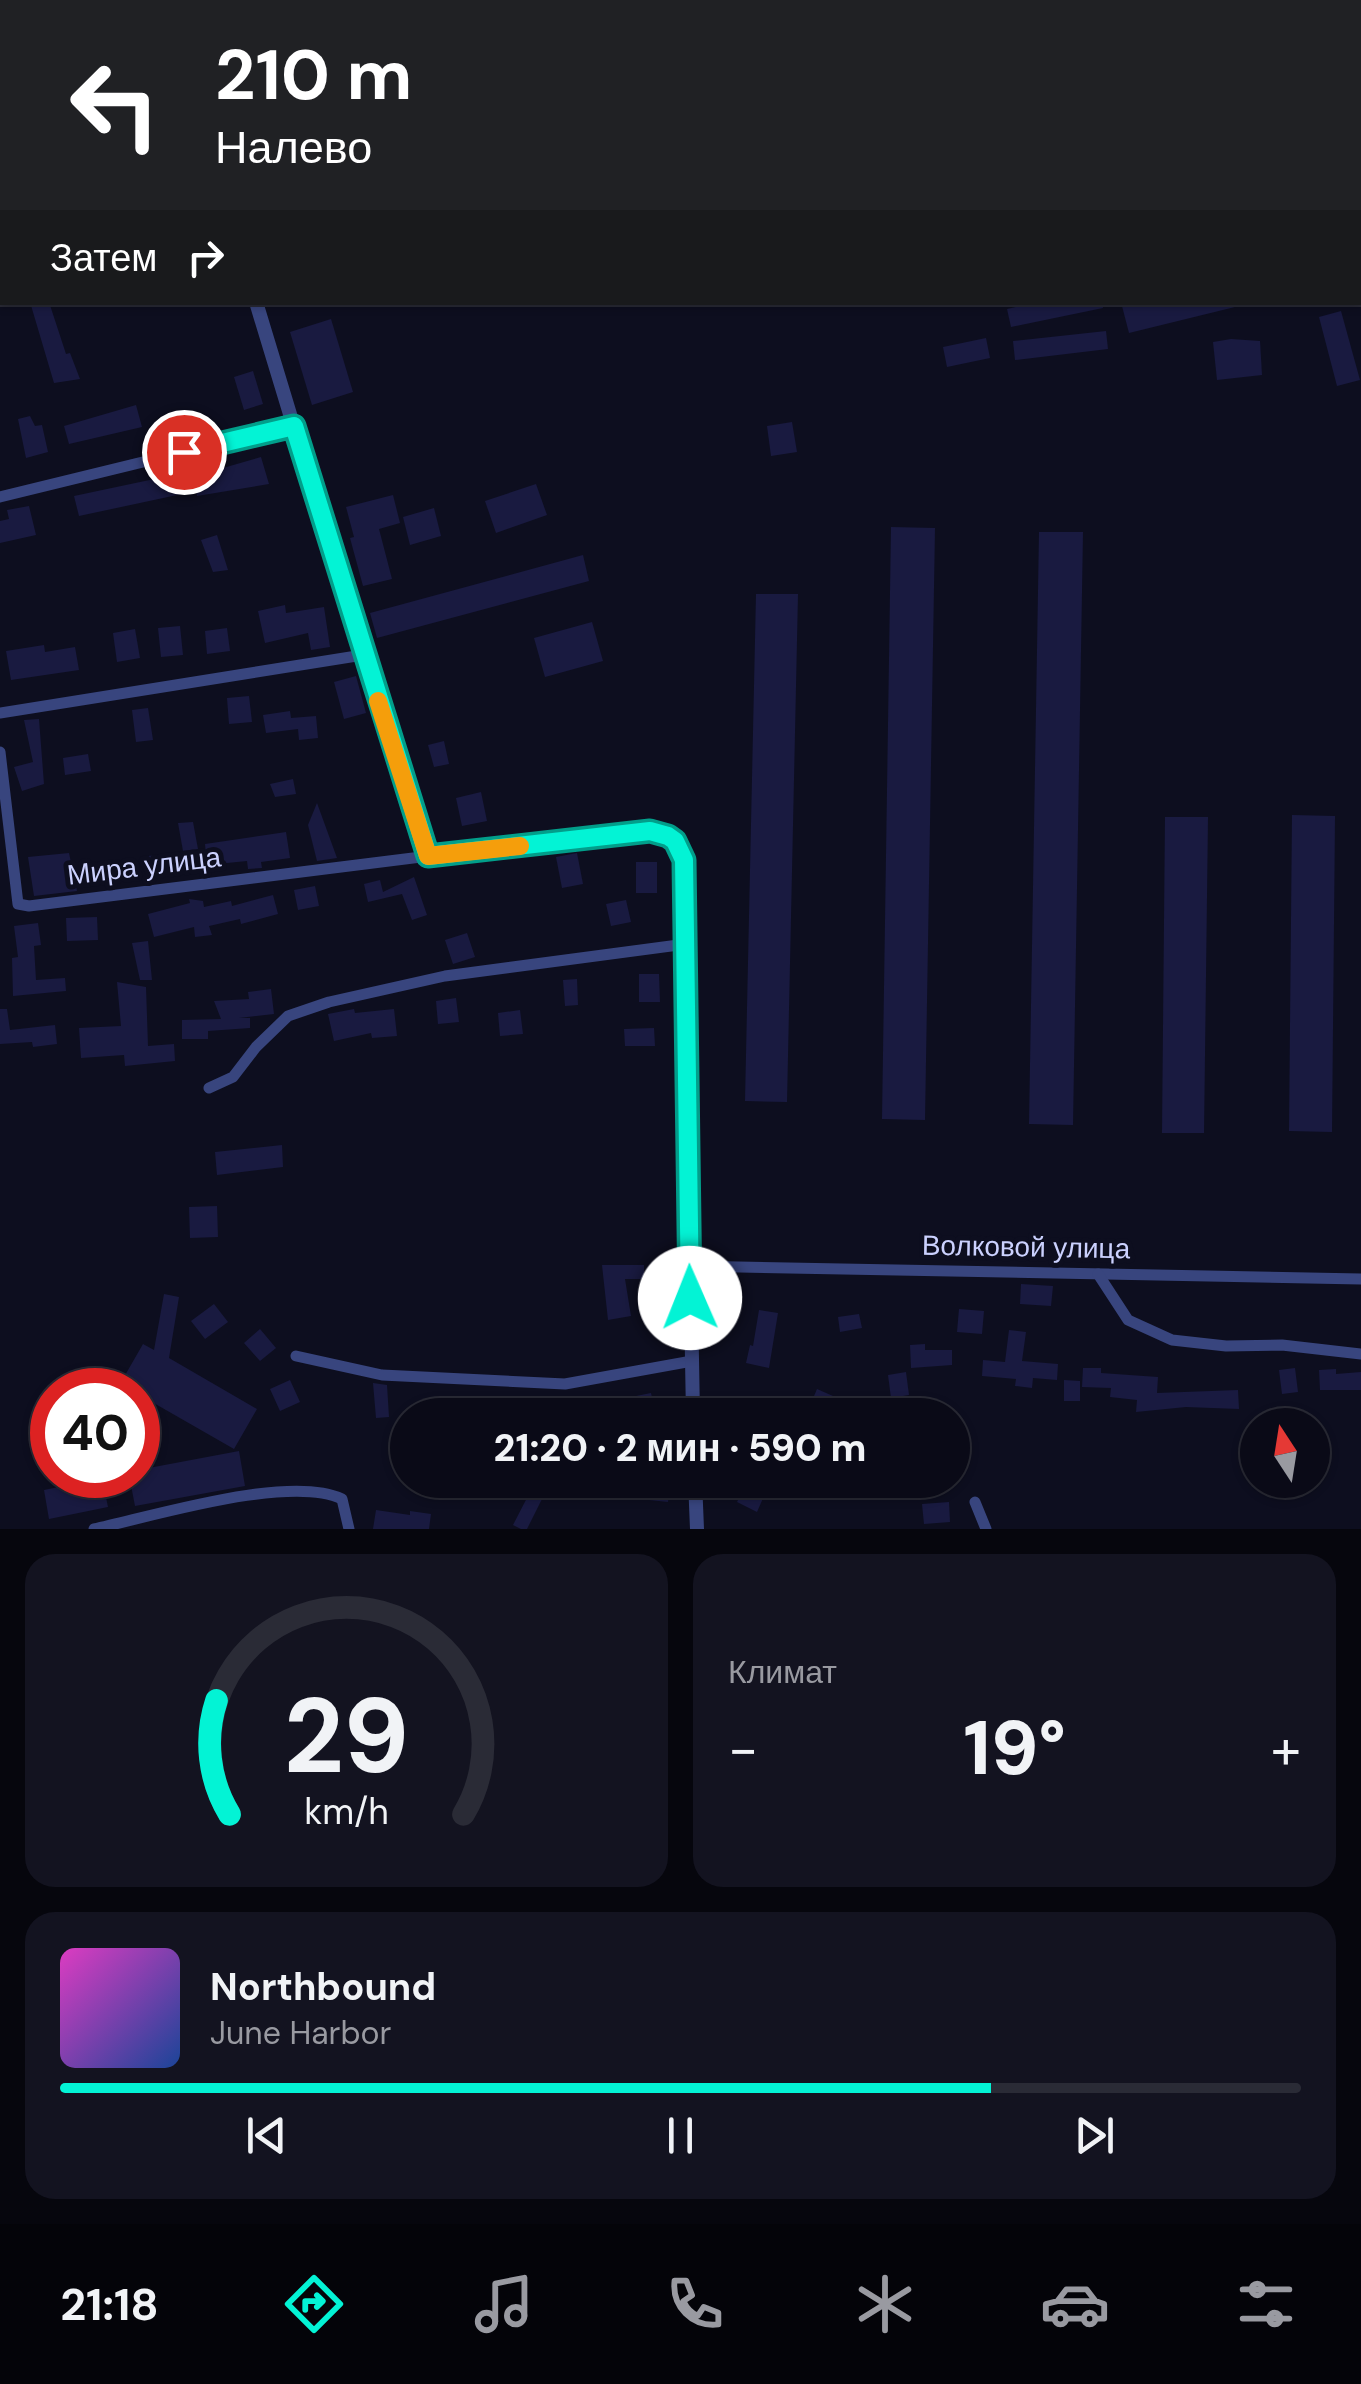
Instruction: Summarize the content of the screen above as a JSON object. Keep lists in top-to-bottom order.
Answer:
{
  "streets": {
    "street": ["Мира улица", "Волковой улица"]
  },
  "north": "top",
  "page": {
    "turn": ["210 m", "Налево"],
    "then": "Затем",
    "limit": "40",
    "trip": "21:20 · 2 мин · 590 m",
    "tile": "Климат",
    "heat": ["−", "19°", "+"],
    "song": ["Northbound", "June Harbor"],
    "tabs": "21:18",
    "gauge": ["29", "km/h"]
  }
}
